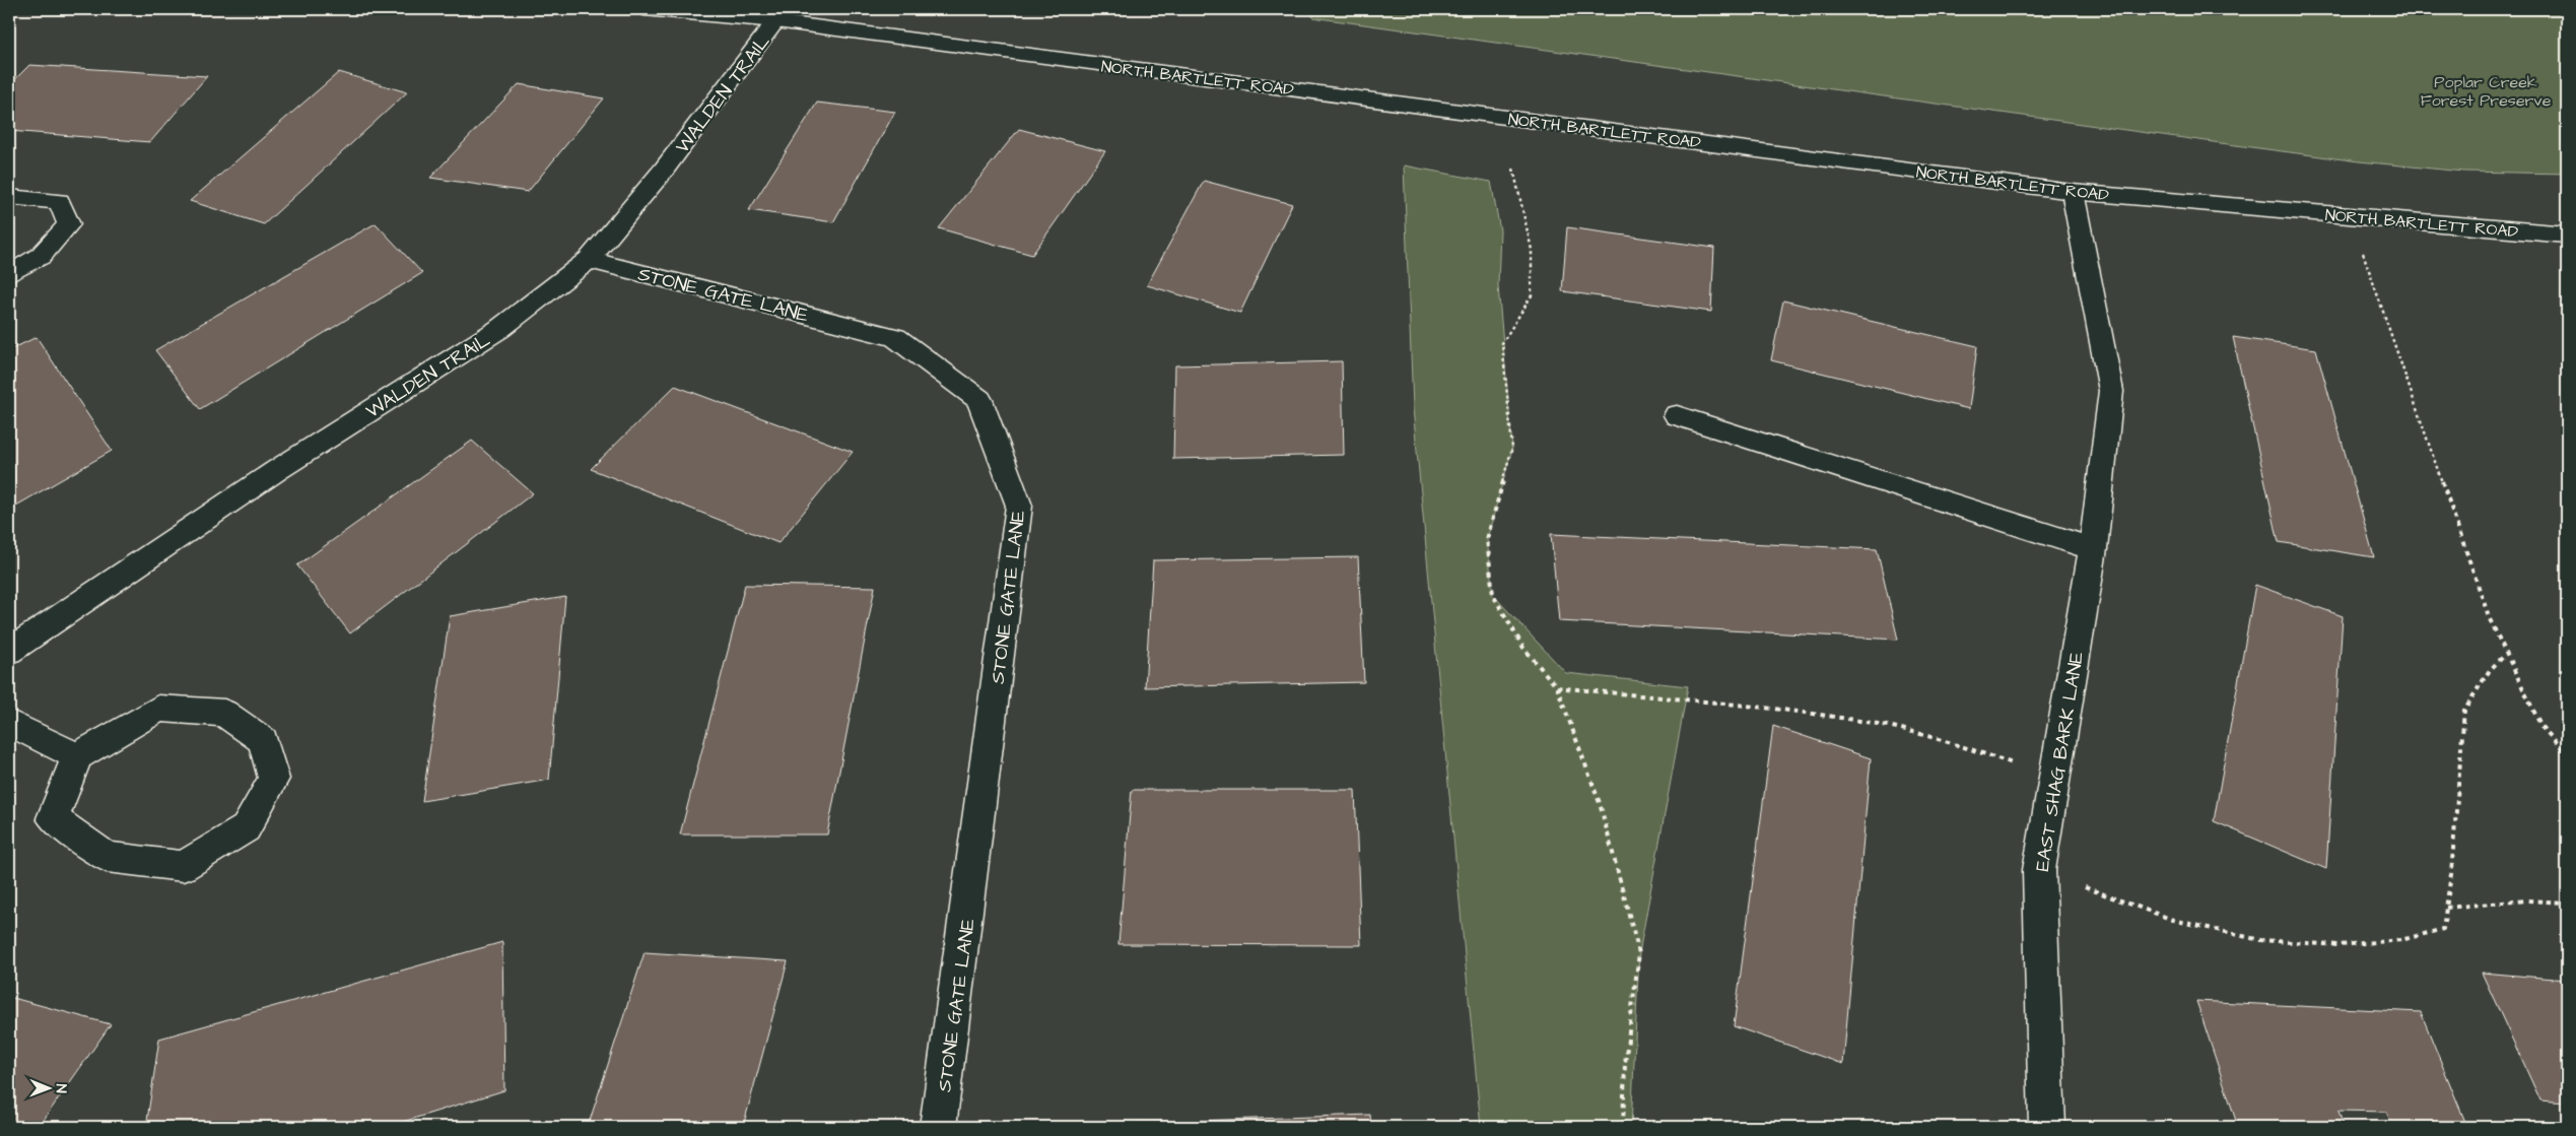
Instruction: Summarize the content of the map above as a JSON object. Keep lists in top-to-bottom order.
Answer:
{
  "streets": {
    "street": [
      "NORTH BARTLETT ROAD",
      "WALDEN TRAIL",
      "STONE GATE LANE",
      "EAST SHAG BARK LANE"
    ]
  },
  "crossings": [
    ["NORTH BARTLETT ROAD", "WALDEN TRAIL"],
    ["NORTH BARTLETT ROAD", "EAST SHAG BARK LANE"],
    ["WALDEN TRAIL", "STONE GATE LANE"]
  ],
  "parks": ["Poplar Creek Forest Preserve"],
  "north": "right"
}
